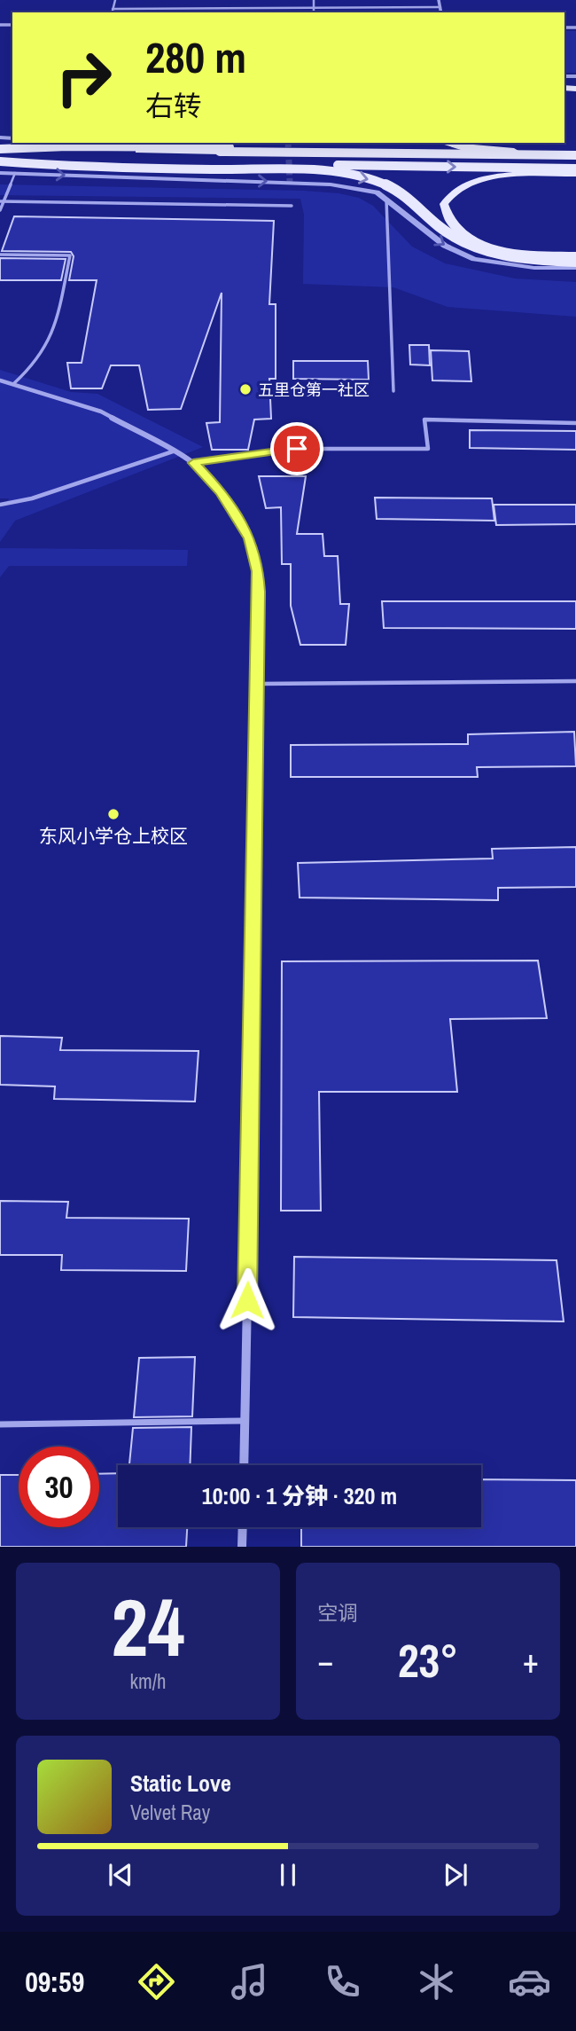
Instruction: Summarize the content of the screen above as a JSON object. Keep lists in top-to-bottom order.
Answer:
{
  "places": ["五里仓第一社区", "东风小学仓上校区"],
  "page": {
    "turn": ["280 m", "右转"],
    "limit": "30",
    "trip": "10:00 · 1 分钟 · 320 m",
    "tile": [
      ["24", "km/h"],
      "空调"
    ],
    "heat": ["−", "23°", "+"],
    "song": ["Static Love", "Velvet Ray"],
    "tabs": "09:59"
  }
}
